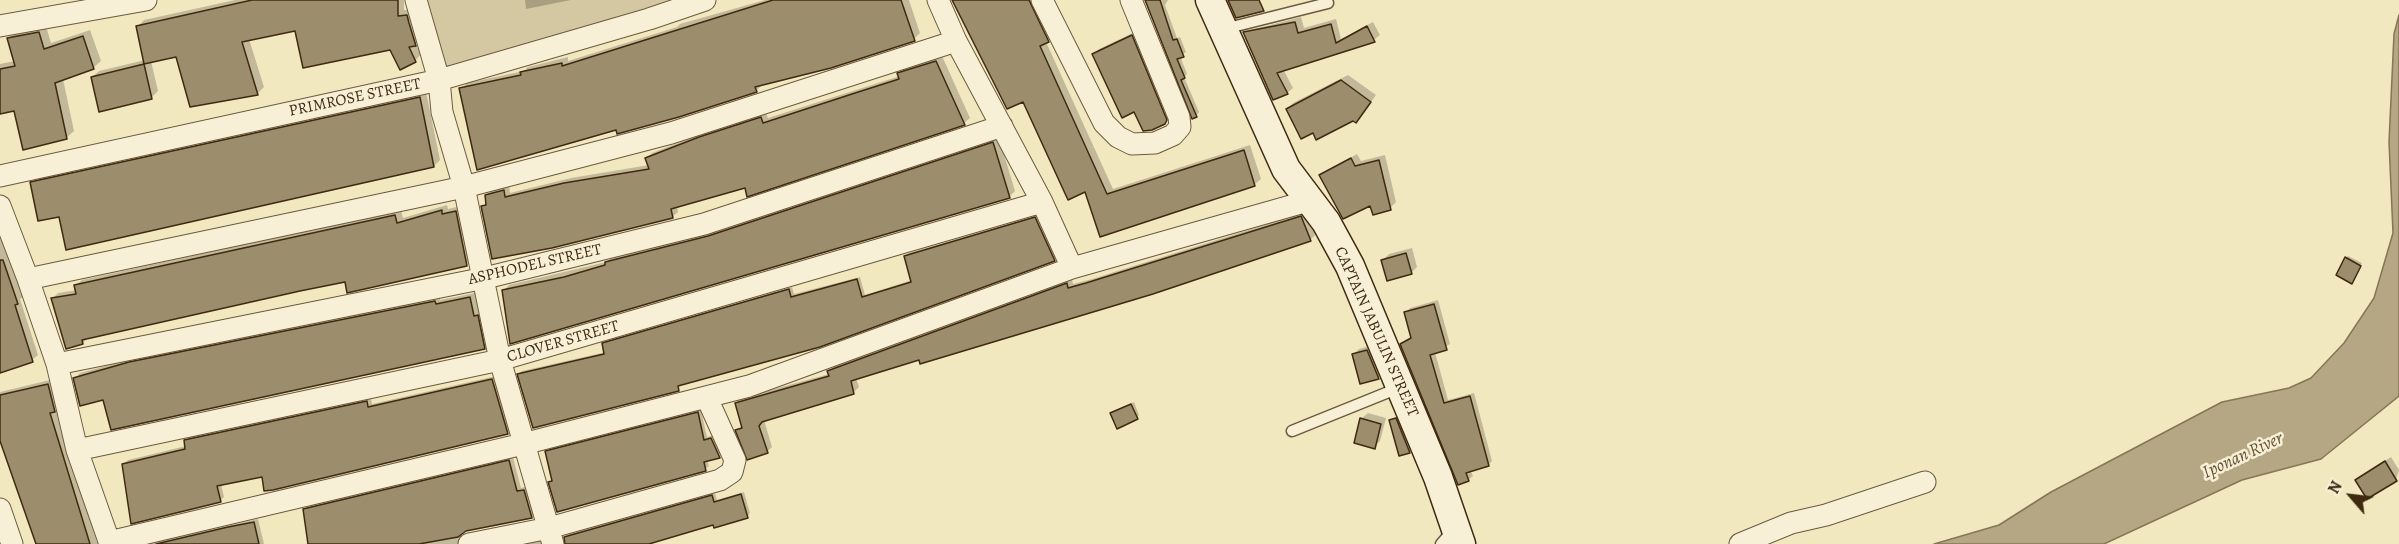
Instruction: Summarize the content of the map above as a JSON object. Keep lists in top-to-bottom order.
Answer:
{
  "streets": {
    "street": [
      "PRIMROSE STREET",
      "ASPHODEL STREET",
      "CAPTAIN JABULIN STREET",
      "CLOVER STREET"
    ]
  },
  "water": ["Iponan River"],
  "north": "top left"
}
